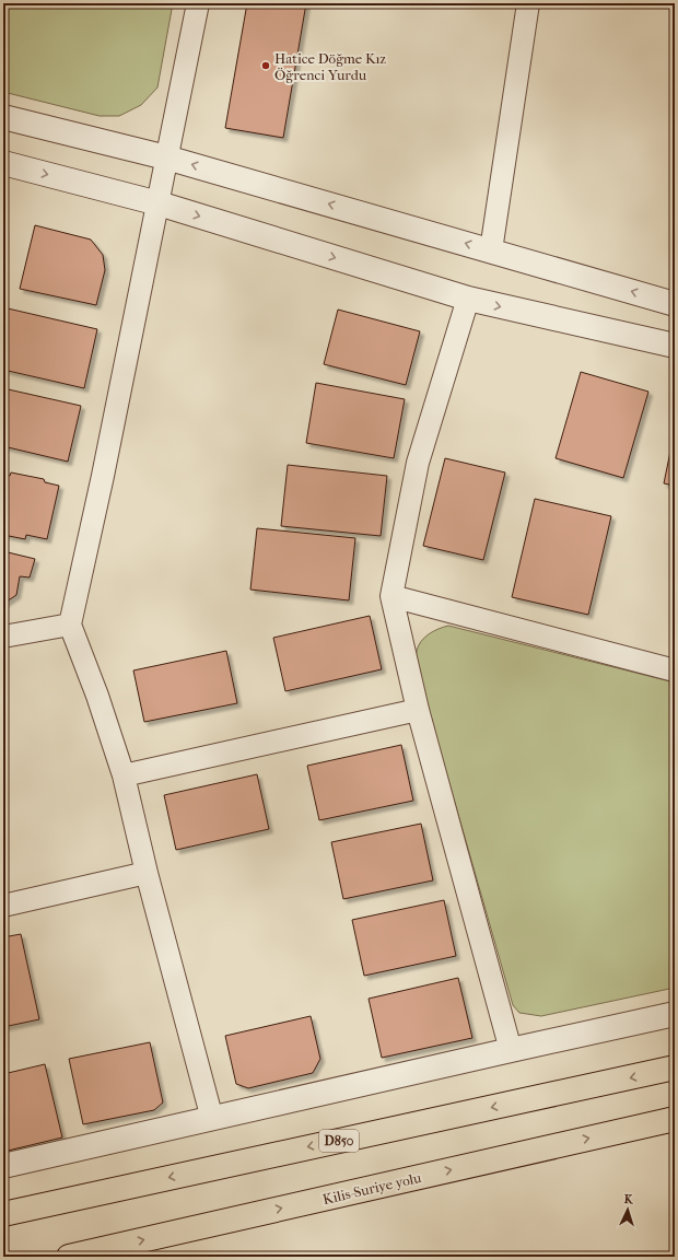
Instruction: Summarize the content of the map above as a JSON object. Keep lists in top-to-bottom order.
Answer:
{
  "streets": {
    "highway": ["D850", "Kilis-Suriye yolu"]
  },
  "places": ["Hatice Döğme Kız Öğrenci Yurdu"],
  "north": "top"
}
